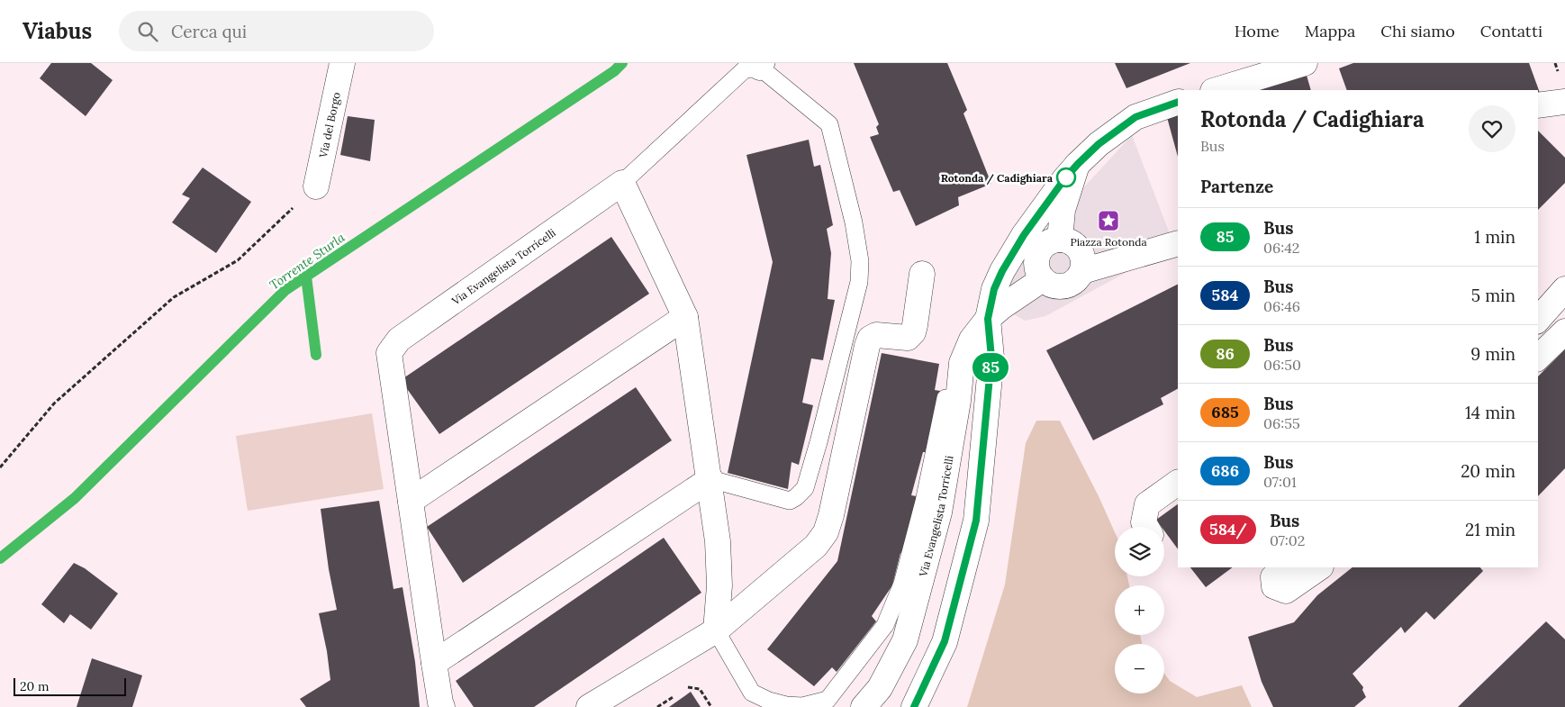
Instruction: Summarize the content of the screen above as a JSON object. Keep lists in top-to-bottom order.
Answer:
{
  "streets": {
    "street": ["Via del Borgo", "Via Evangelista Torricelli"]
  },
  "water": ["Torrente Sturla"],
  "places": {
    "other": ["Rotonda / Cadighiara"],
    "place": ["Piazza Rotonda"]
  },
  "lines": ["bus line 85"],
  "scale_bar": "20 m",
  "page": {
    "header": "Viabus",
    "search": "Cerca qui",
    "nav": [
      "Home",
      "Mappa",
      "Chi siamo",
      "Contatti"
    ],
    "on_map": "85",
    "heading": [
      ["Rotonda / Cadighiara", "Bus"],
      "Partenze"
    ],
    "list": [
      {
        "mark": "85",
        "name": "Bus",
        "note": "06:42",
        "value": "1 min"
      },
      {
        "mark": "584",
        "name": "Bus",
        "note": "06:46",
        "value": "5 min"
      },
      {
        "mark": "86",
        "name": "Bus",
        "note": "06:50",
        "value": "9 min"
      },
      {
        "mark": "685",
        "name": "Bus",
        "note": "06:55",
        "value": "14 min"
      },
      {
        "mark": "686",
        "name": "Bus",
        "note": "07:01",
        "value": "20 min"
      },
      {
        "mark": "584/",
        "name": "Bus",
        "note": "07:02",
        "value": "21 min"
      }
    ],
    "map_buttons": ["+", "−"],
    "scale": "20 m"
  }
}
